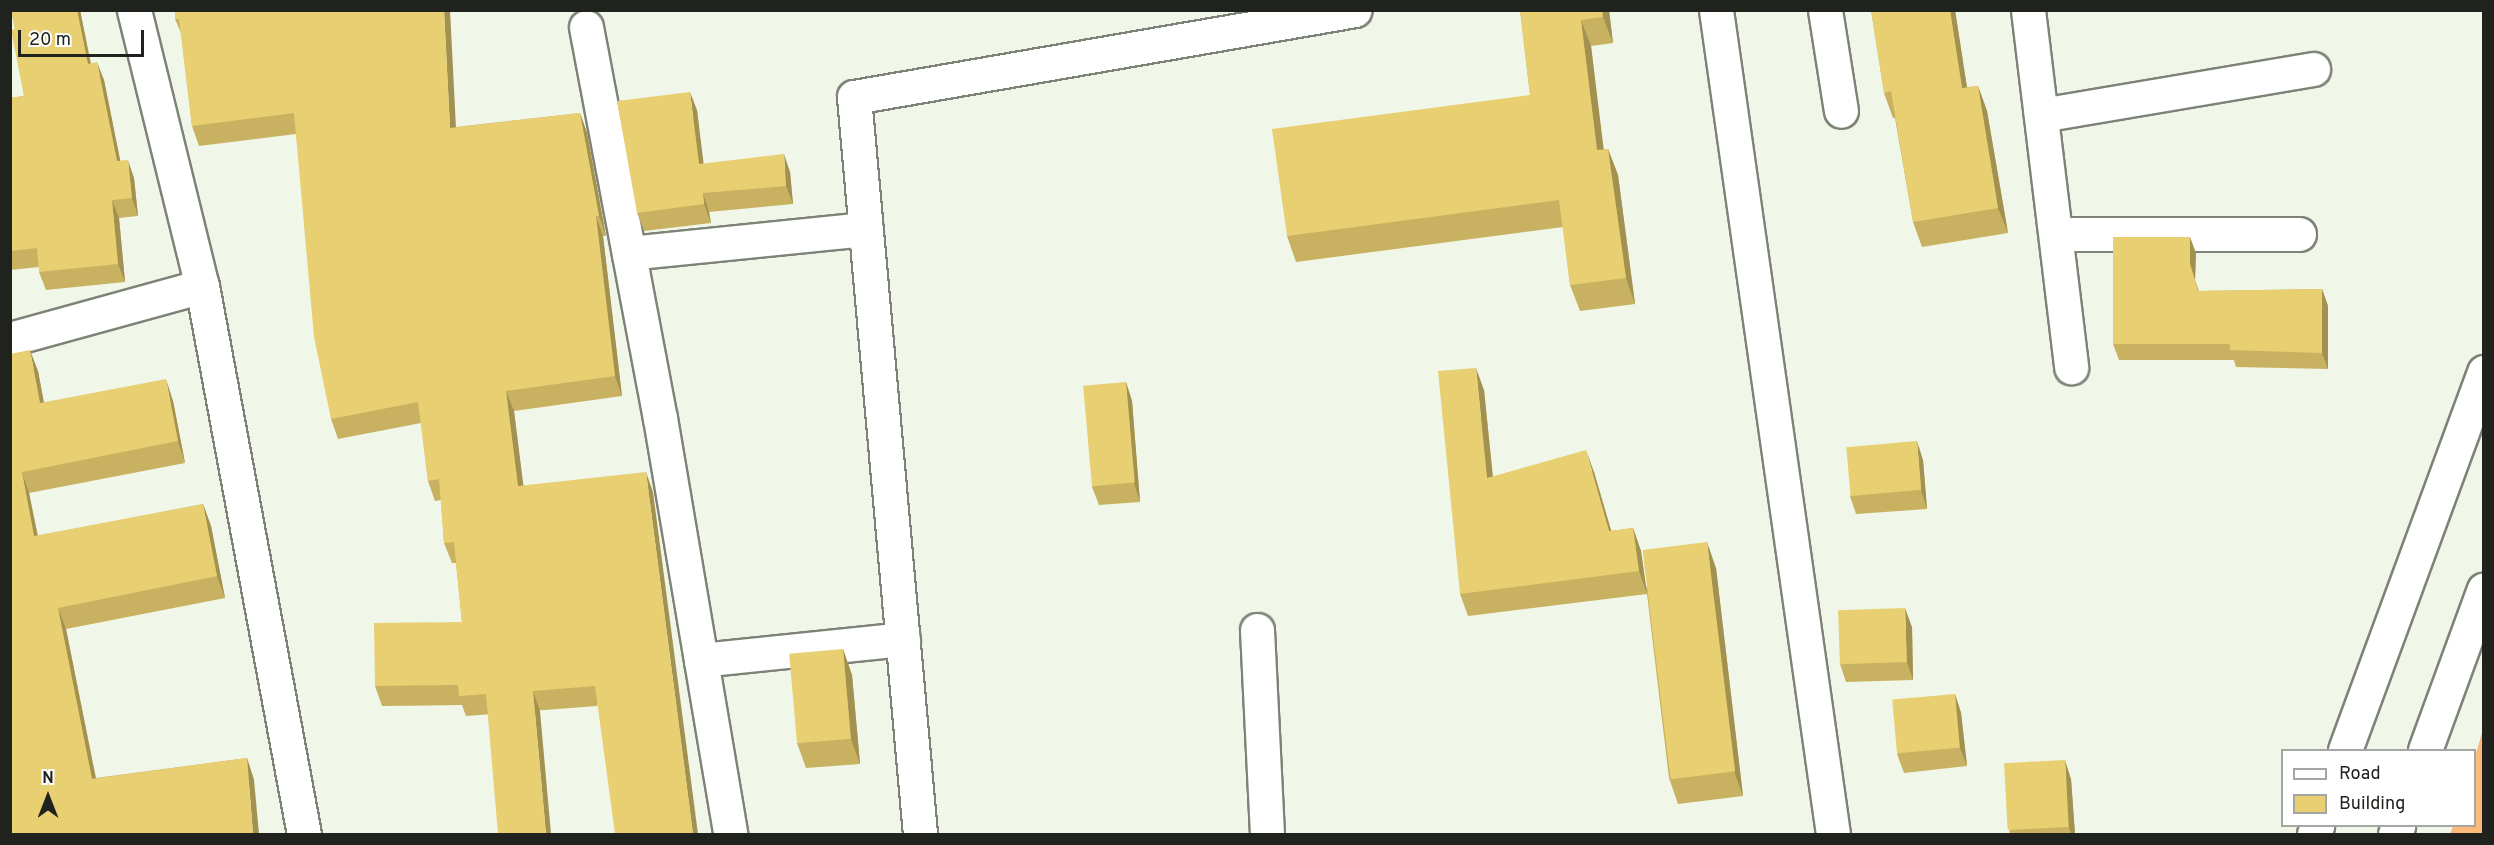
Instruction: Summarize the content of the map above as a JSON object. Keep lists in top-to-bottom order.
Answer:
{
  "legend": ["Road", "Building"],
  "scale_bar": "20 m",
  "north": "top"
}
